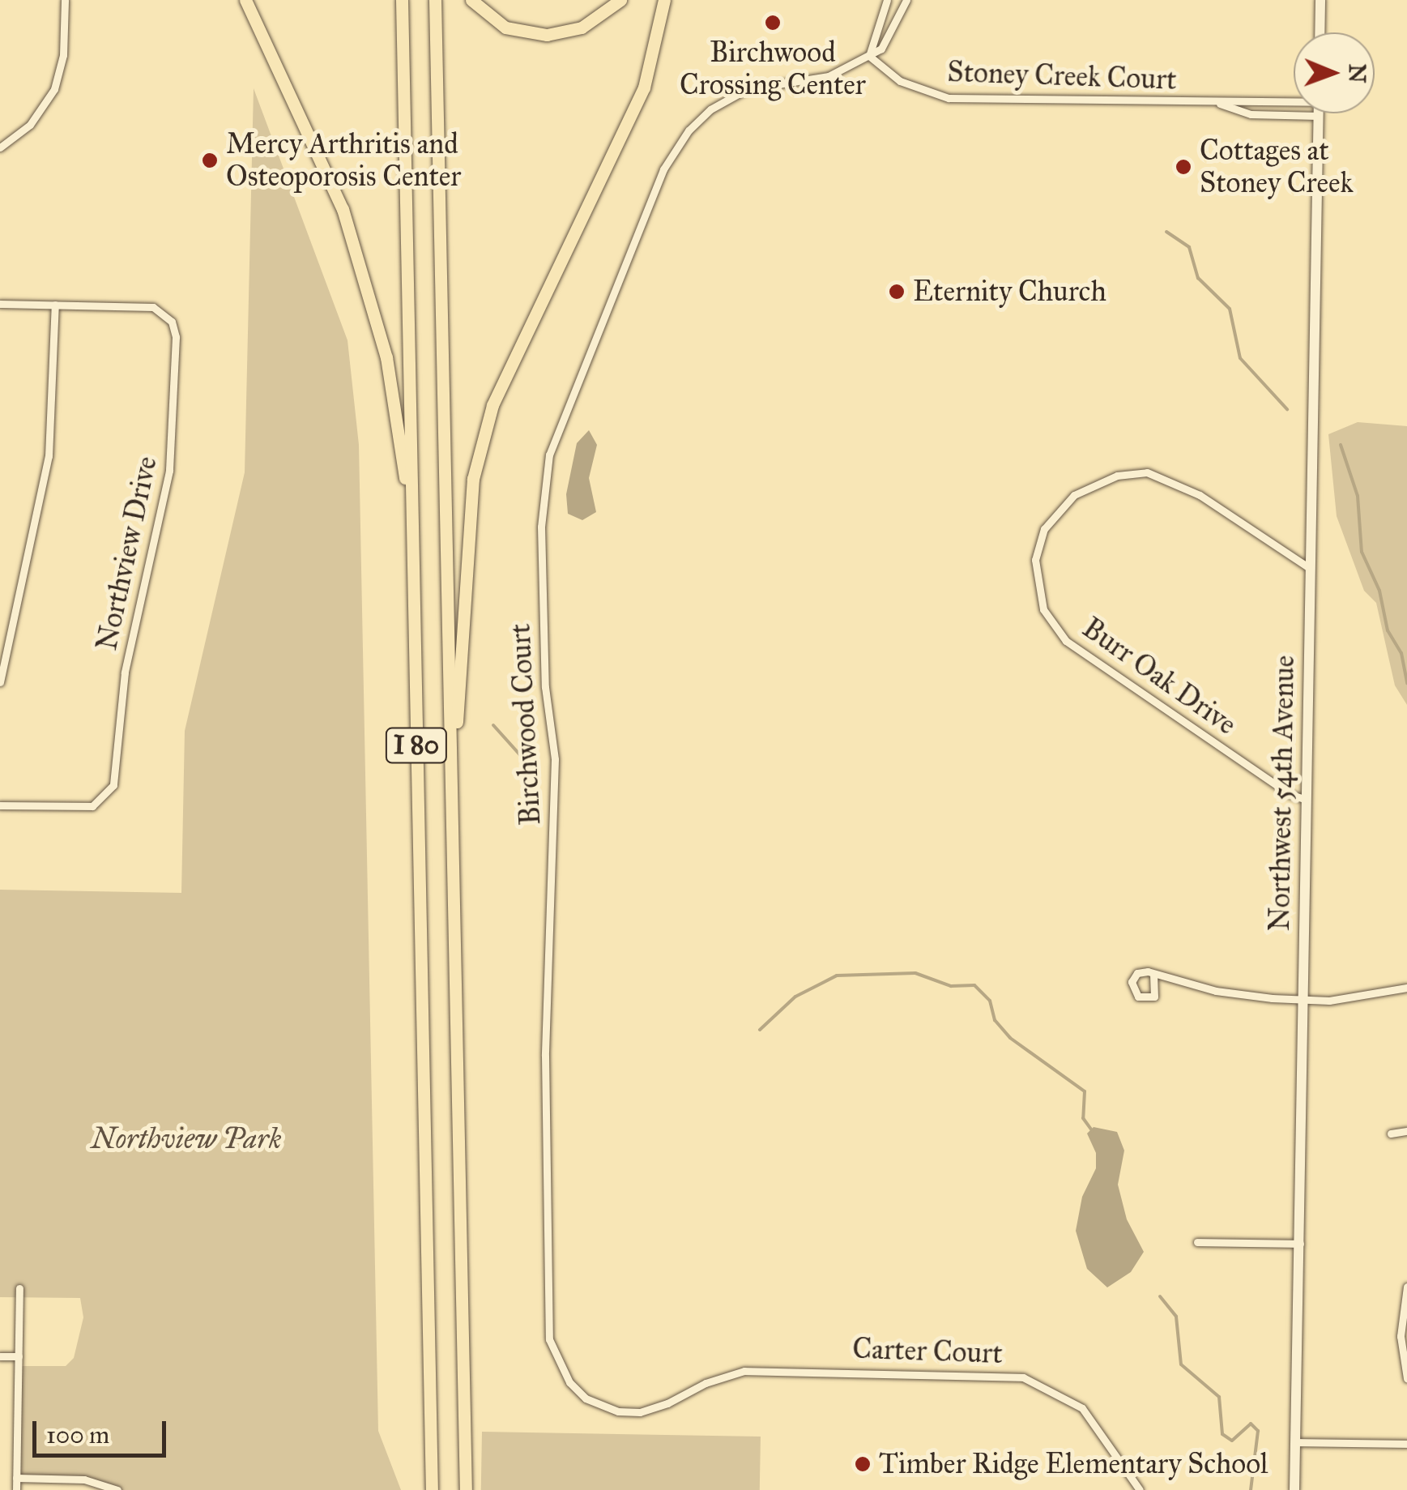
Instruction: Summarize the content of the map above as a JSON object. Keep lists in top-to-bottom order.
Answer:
{
  "streets": {
    "highway": ["I 80"],
    "street": [
      "Stoney Creek Court",
      "Northview Drive",
      "Burr Oak Drive",
      "Birchwood Court",
      "Northwest 54th Avenue",
      "Carter Court"
    ]
  },
  "crossings": [
    ["Stoney Creek Court", "Birchwood Court"],
    ["Stoney Creek Court", "Northwest 54th Avenue"],
    ["Burr Oak Drive", "Northwest 54th Avenue"],
    ["Birchwood Court", "Carter Court"]
  ],
  "parks": ["Northview Park"],
  "places": [
    "Birchwood Crossing Center",
    "Mercy Arthritis and Osteoporosis Center",
    "Cottages at Stoney Creek",
    "Eternity Church",
    "Timber Ridge Elementary School"
  ],
  "scale_bar": "100 m",
  "north": "right"
}
